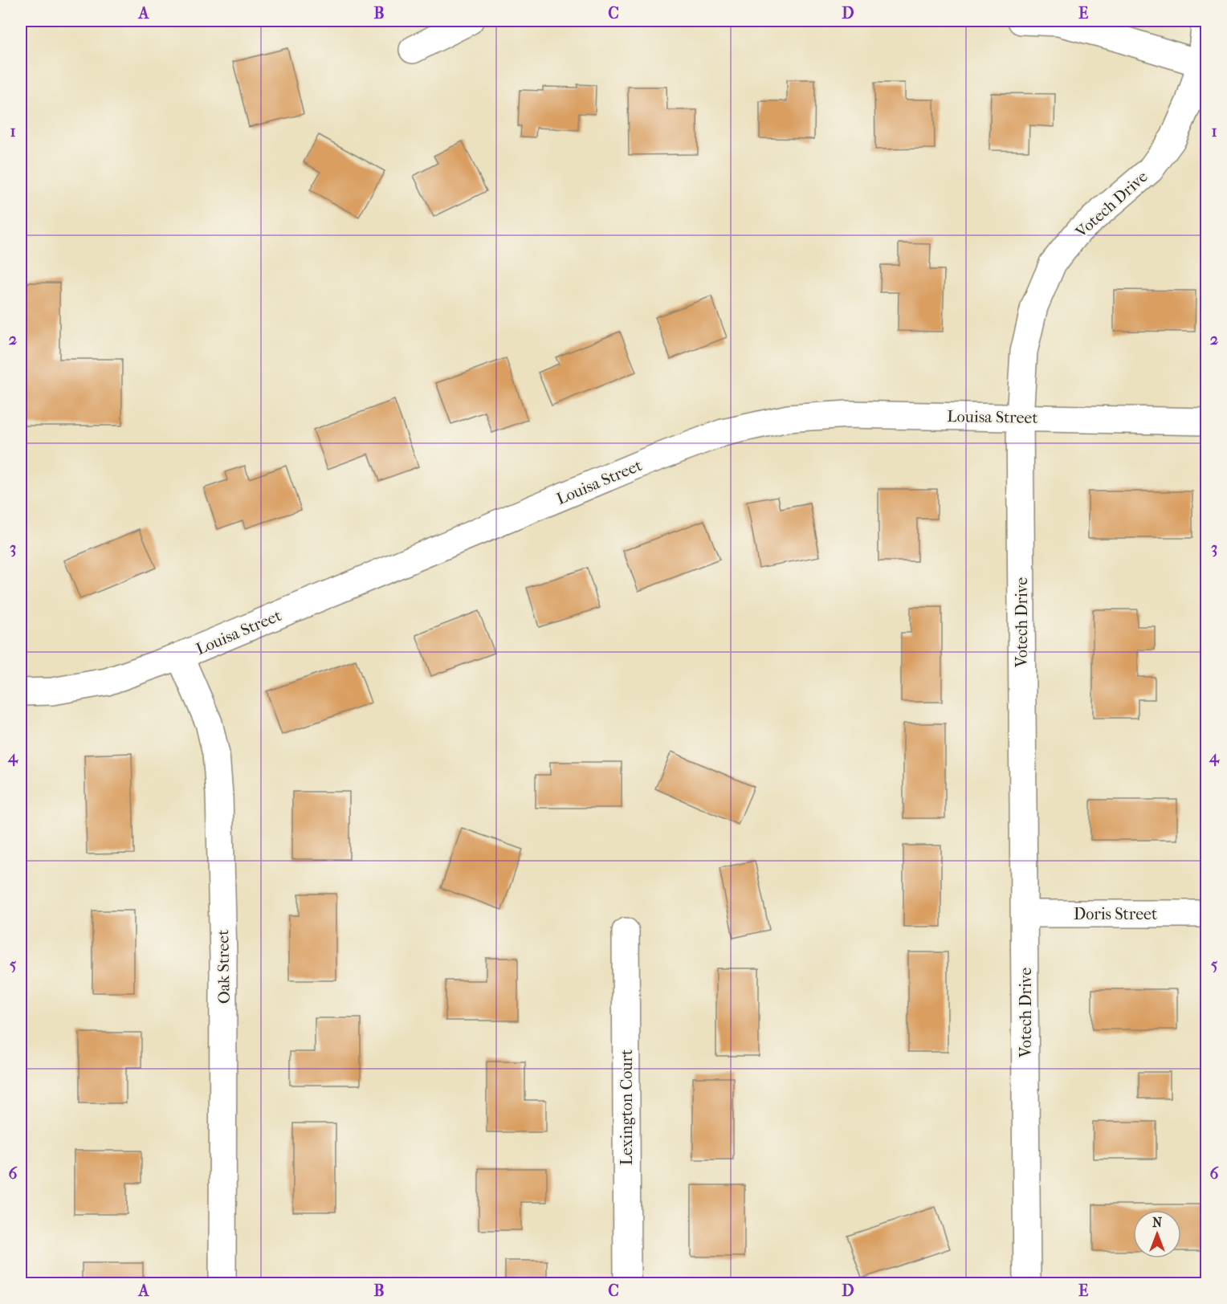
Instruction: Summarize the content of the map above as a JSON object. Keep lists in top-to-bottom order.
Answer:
{
  "streets": {
    "street": [
      "Votech Drive",
      "Louisa Street",
      "Doris Street",
      "Oak Street",
      "Lexington Court"
    ]
  },
  "crossings": [
    ["Votech Drive", "Louisa Street"],
    ["Votech Drive", "Doris Street"],
    ["Louisa Street", "Oak Street"]
  ],
  "north": "top",
  "grid": {
    "columns": [
      "A",
      "B",
      "C",
      "D",
      "E"
    ],
    "rows": [
      "1",
      "2",
      "3",
      "4",
      "5",
      "6"
    ]
  }
}
